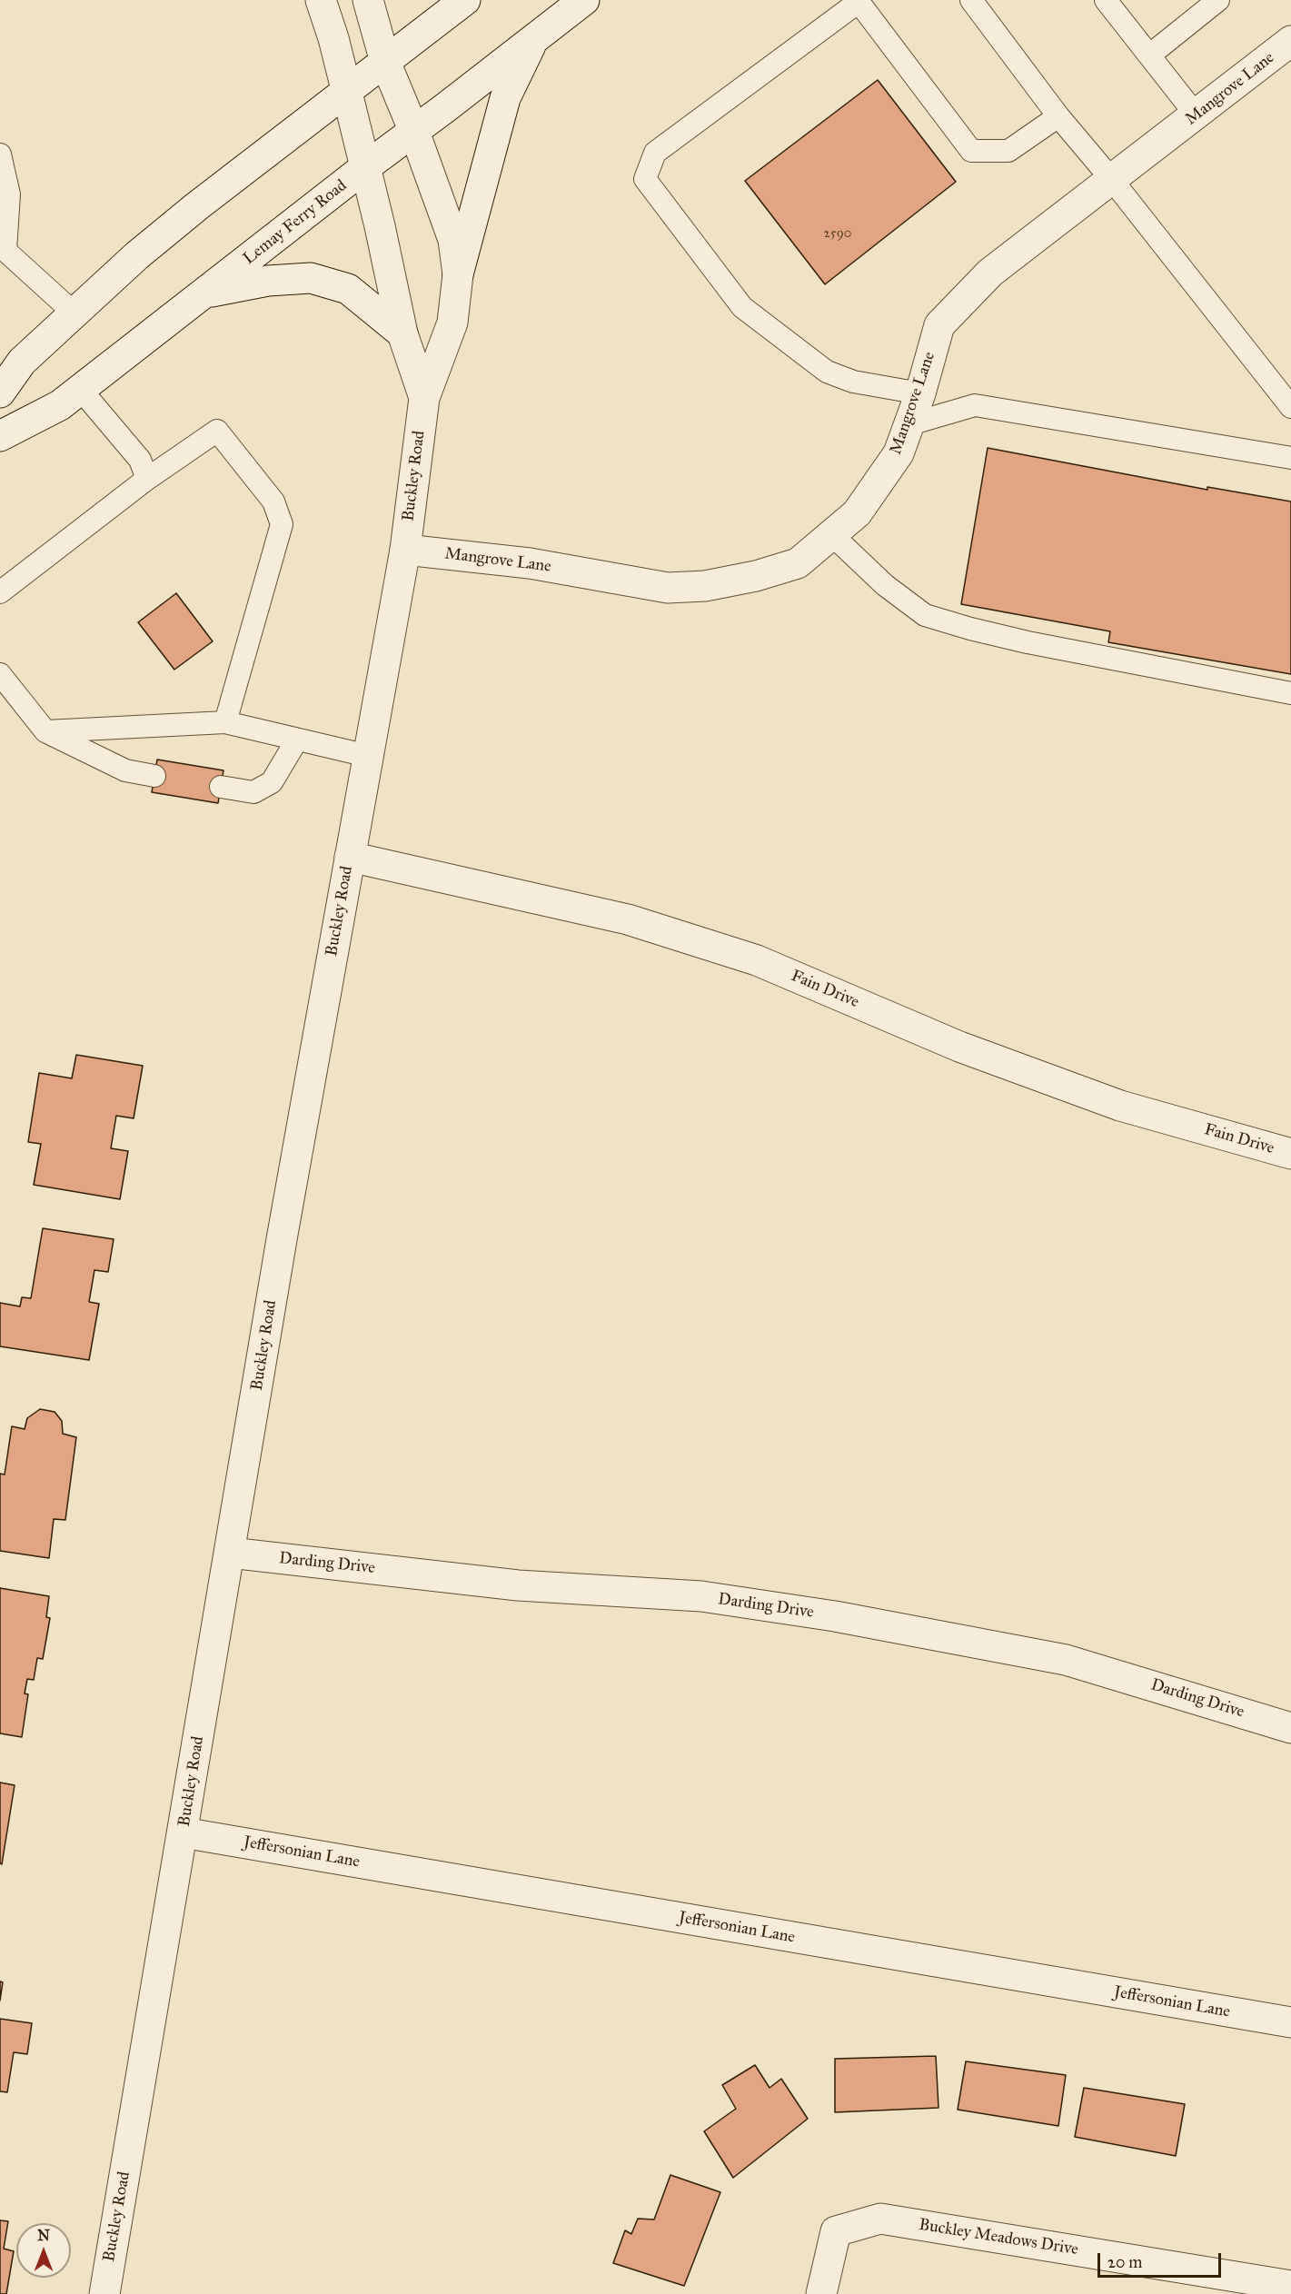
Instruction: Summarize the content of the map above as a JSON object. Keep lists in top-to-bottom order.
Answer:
{
  "streets": {
    "street": [
      "Mangrove Lane",
      "Lemay Ferry Road",
      "Buckley Road",
      "Fain Drive",
      "Darding Drive",
      "Jeffersonian Lane",
      "Buckley Meadows Drive"
    ]
  },
  "crossings": [
    ["Mangrove Lane", "Buckley Road"],
    ["Lemay Ferry Road", "Buckley Road"],
    ["Buckley Road", "Fain Drive"],
    ["Buckley Road", "Darding Drive"],
    ["Buckley Road", "Jeffersonian Lane"]
  ],
  "house_numbers": ["2590"],
  "scale_bar": "20 m",
  "north": "top"
}
